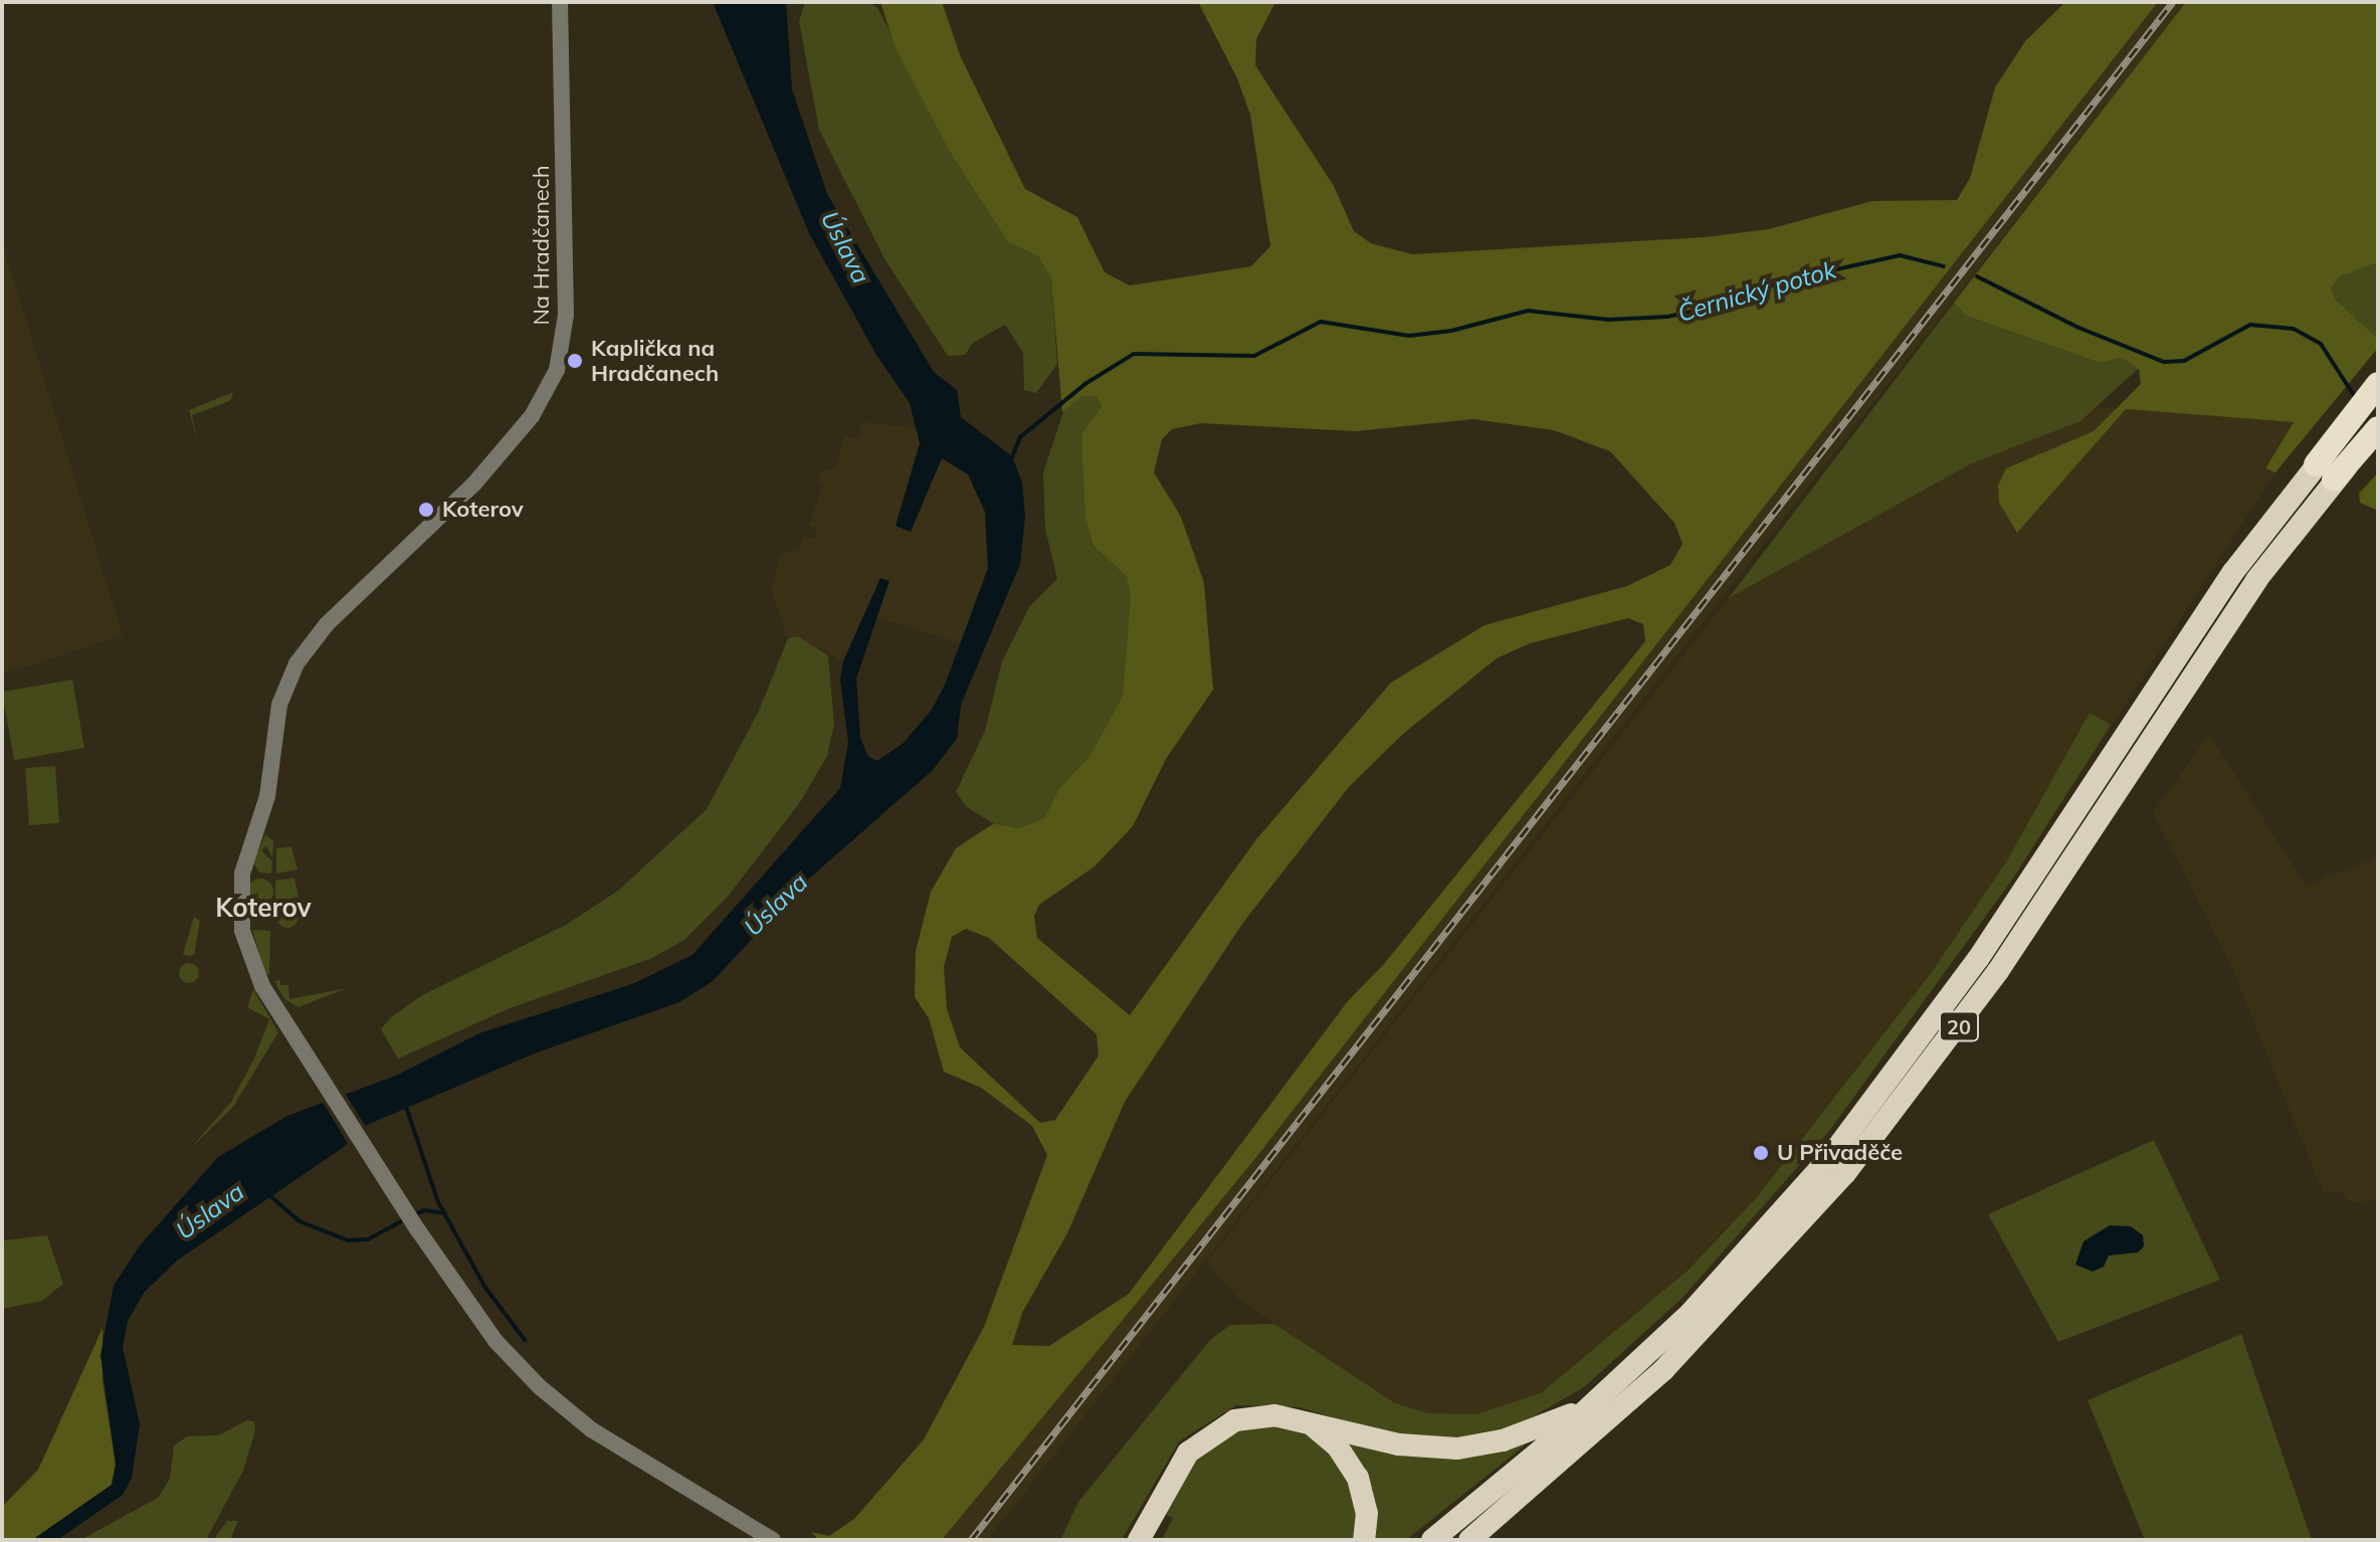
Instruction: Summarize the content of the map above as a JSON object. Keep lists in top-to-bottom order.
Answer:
{
  "streets": {
    "highway": ["20"],
    "street": ["Na Hradčanech"]
  },
  "districts": ["Koterov"],
  "water": ["Úslava", "Černický potok"],
  "places": ["Kaplička na Hradčanech", "Koterov", "U Přivaděče"]
}
